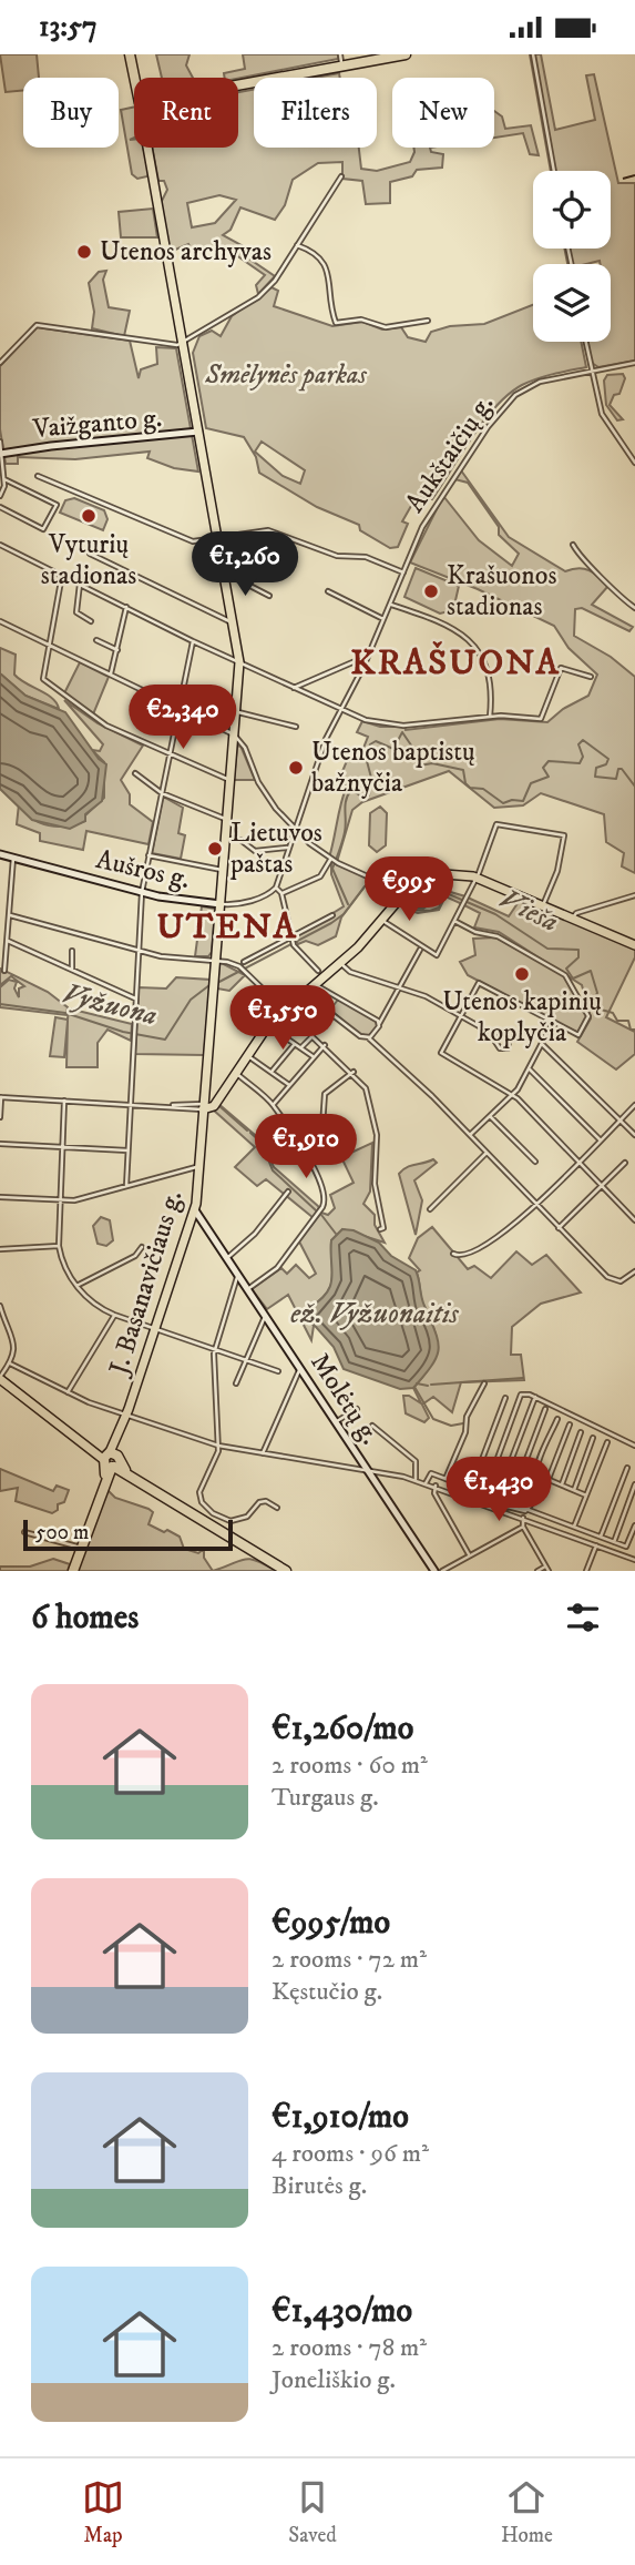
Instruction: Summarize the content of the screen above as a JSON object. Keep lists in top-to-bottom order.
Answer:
{
  "streets": {
    "highway": ["J. Basanavičiaus g."],
    "street": [
      "Vaižganto g.",
      "Aukštaičių g.",
      "Aušros g.",
      "Molėtų g."
    ]
  },
  "crossings": [
    ["Vaižganto g.", "J. Basanavičiaus g."],
    ["Aukštaičių g.", "Aušros g."],
    ["Aušros g.", "J. Basanavičiaus g."],
    ["J. Basanavičiaus g.", "Molėtų g."]
  ],
  "districts": ["KRAŠUONA", "UTENA"],
  "water": ["Vieša", "Vyžuona", "ež. Vyžuonaitis"],
  "parks": ["Smėlynės parkas"],
  "places": [
    "Utenos archyvas",
    "Vyturių stadionas",
    "Krašuonos stadionas",
    "Utenos baptistų bažnyčia",
    "Lietuvos paštas",
    "Utenos kapinių koplyčia"
  ],
  "scale_bar": "500 m",
  "page": {
    "status": "13:57",
    "chip": [
      "Buy",
      "Rent",
      "Filters",
      "New"
    ],
    "price": [
      "€1,260",
      "€2,340",
      "€995",
      "€1,550",
      "€1,910",
      "€1,430"
    ],
    "scale": "500 m",
    "heading": "6 homes",
    "list": [
      {
        "name": "€1,260/mo",
        "note": "2 rooms · 60 m² · Turgaus g."
      },
      {
        "name": "€995/mo",
        "note": "2 rooms · 72 m² · Kęstučio g."
      },
      {
        "name": "€1,910/mo",
        "note": "4 rooms · 96 m² · Birutės g."
      },
      {
        "name": "€1,430/mo",
        "note": "2 rooms · 78 m² · Joneliškio g."
      }
    ],
    "tabs": ["Map", "Saved", "Home"]
  }
}
